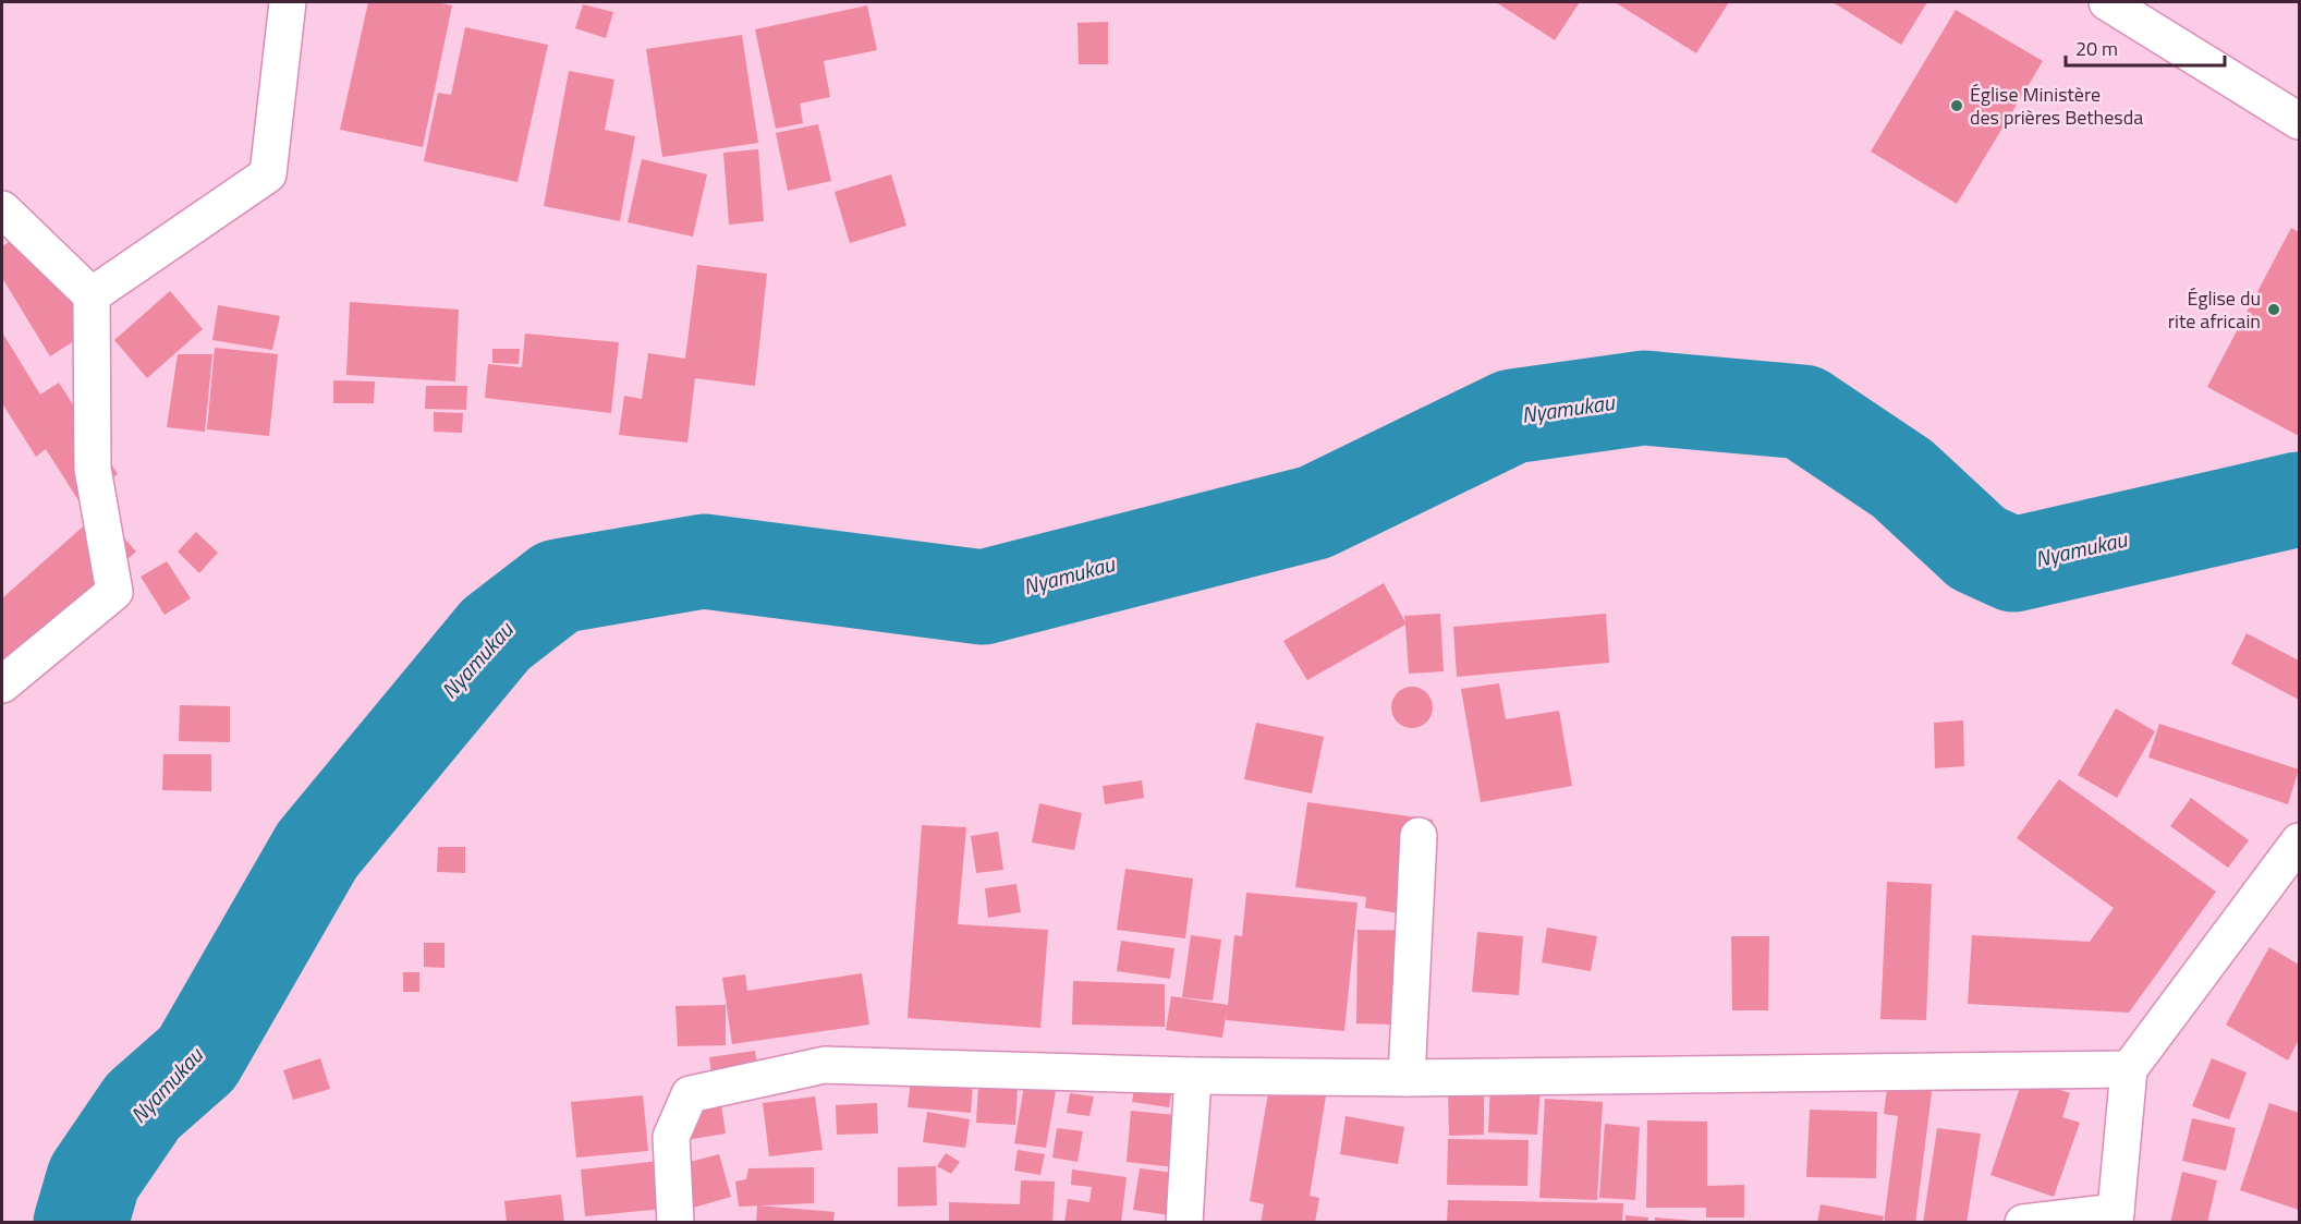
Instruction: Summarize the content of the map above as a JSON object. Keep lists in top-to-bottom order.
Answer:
{
  "water": ["Nyamukau"],
  "places": ["Église Ministère des prières Bethesda", "Église du rite africain"],
  "scale_bar": "20 m"
}
